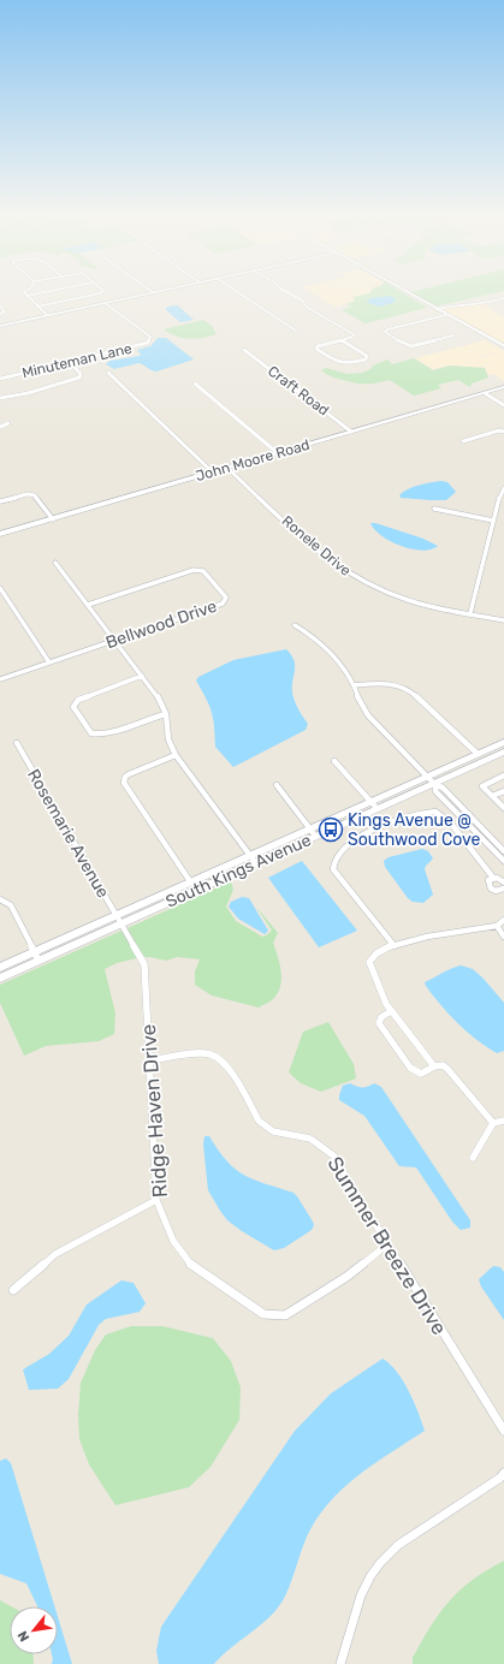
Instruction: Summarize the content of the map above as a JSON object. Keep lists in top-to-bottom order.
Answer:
{
  "streets": {
    "main road": ["John Moore Road", "South Kings Avenue"],
    "street": [
      "Minuteman Lane",
      "Craft Road",
      "Ronele Drive",
      "Bellwood Drive",
      "Rosemarie Avenue",
      "Ridge Haven Drive",
      "Summer Breeze Drive"
    ]
  },
  "crossings": [
    ["Craft Road", "John Moore Road"],
    ["John Moore Road", "Ronele Drive"],
    ["Rosemarie Avenue", "South Kings Avenue"],
    ["Rosemarie Avenue", "Ridge Haven Drive"],
    ["South Kings Avenue", "Ridge Haven Drive"],
    ["Ridge Haven Drive", "Summer Breeze Drive"]
  ],
  "places": {
    "bus stop": ["Kings Avenue @ Southwood Cove"]
  },
  "north": "bottom left"
}
